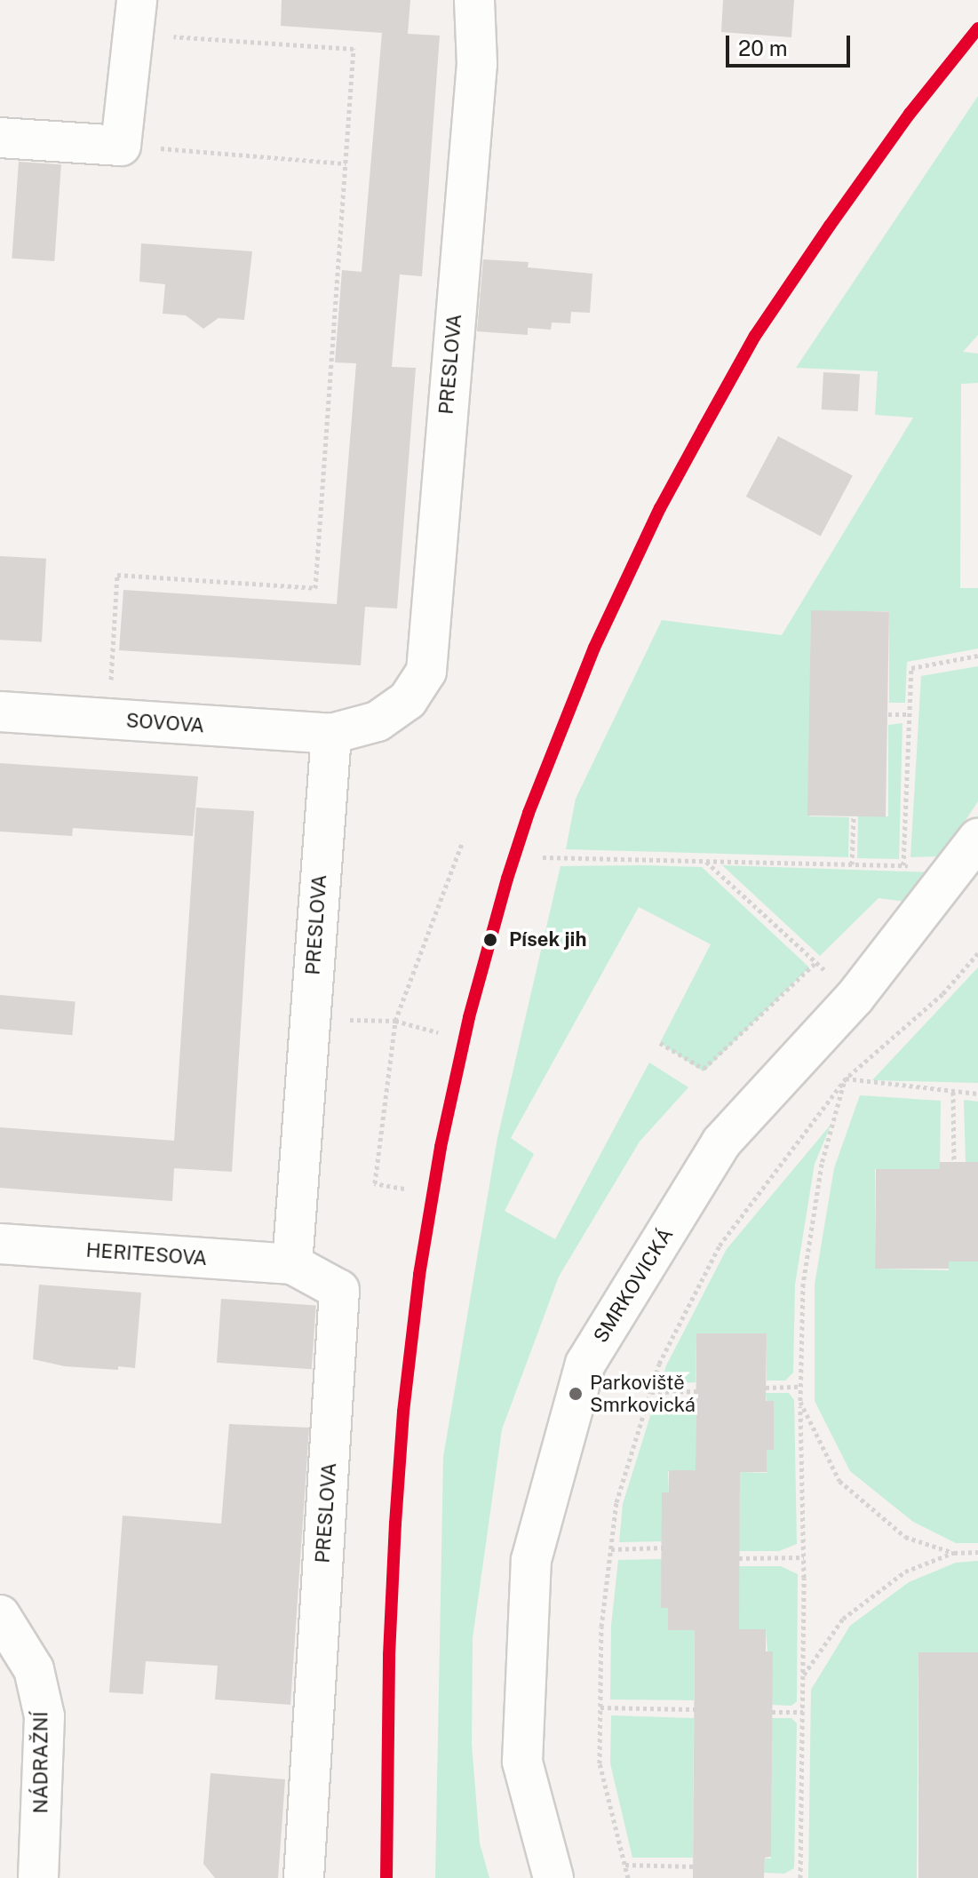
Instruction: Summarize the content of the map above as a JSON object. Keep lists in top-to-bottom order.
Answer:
{
  "streets": {
    "street": [
      "PRESLOVA",
      "SOVOVA",
      "HERITESOVA",
      "SMRKOVICKÁ",
      "NÁDRAŽNÍ"
    ]
  },
  "crossings": [
    ["PRESLOVA", "SOVOVA"],
    ["PRESLOVA", "HERITESOVA"]
  ],
  "places": ["Písek jih", "Parkoviště Smrkovická"],
  "scale_bar": "20 m"
}
